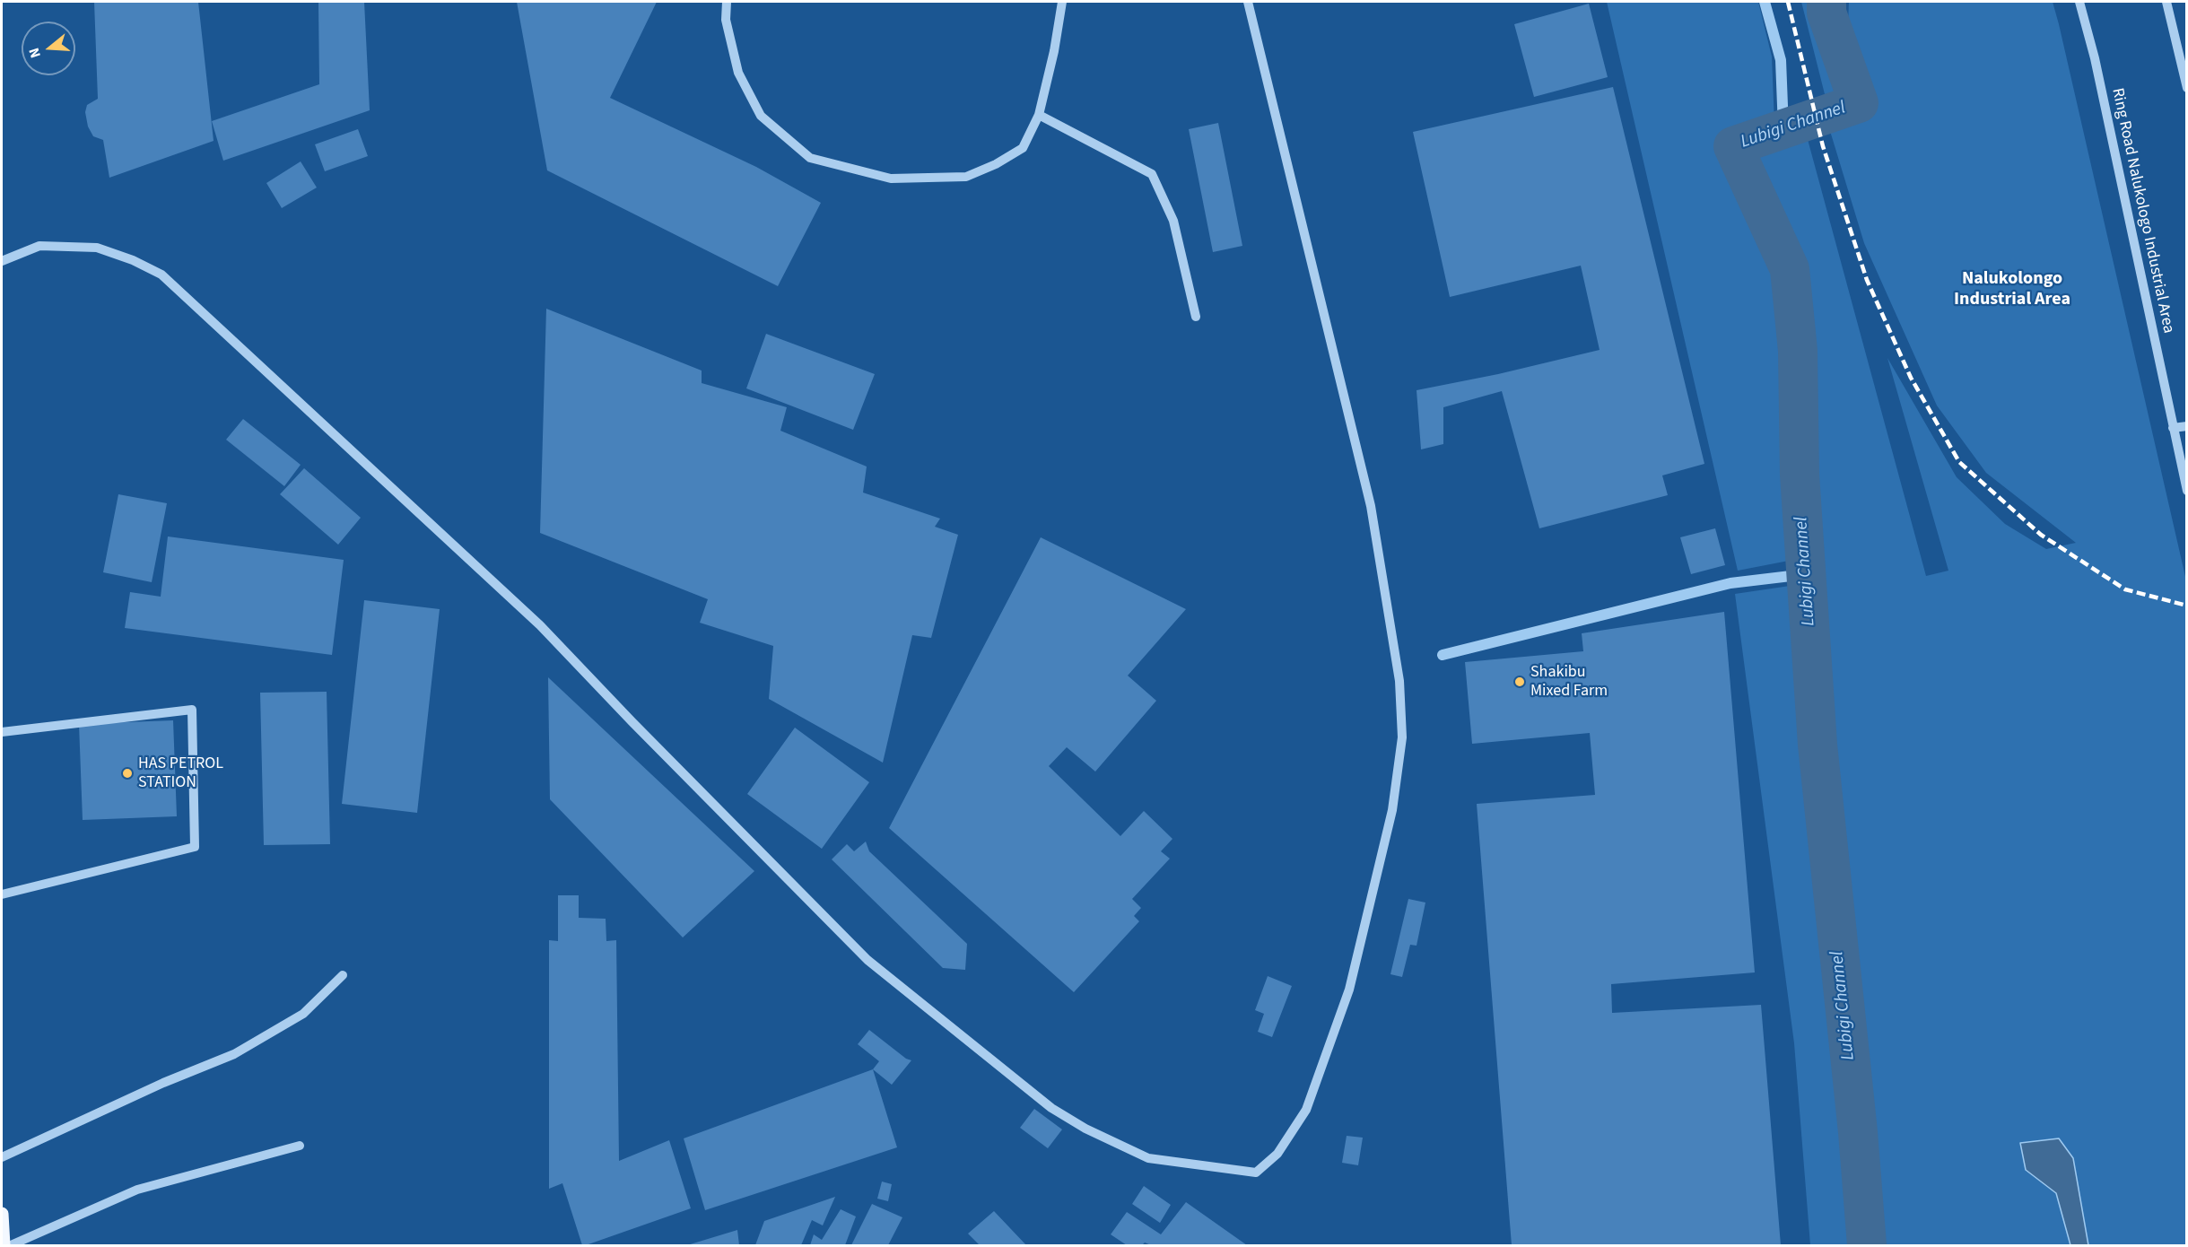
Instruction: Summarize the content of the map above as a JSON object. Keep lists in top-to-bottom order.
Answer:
{
  "streets": {
    "street": ["Ring Road Nalukologo Industrial Area"]
  },
  "districts": ["Nalukolongo Industrial Area"],
  "water": ["Lubigi Channel"],
  "places": ["Shakibu Mixed Farm", "HAS PETROL STATION"],
  "north": "left"
}
